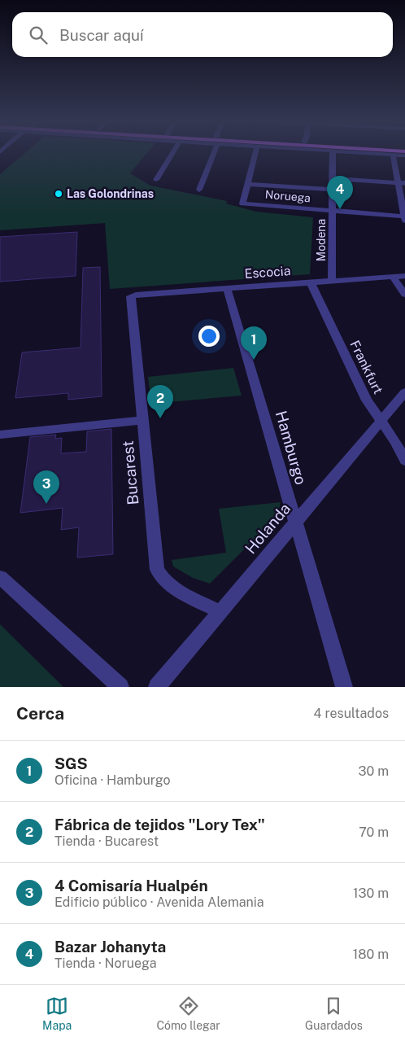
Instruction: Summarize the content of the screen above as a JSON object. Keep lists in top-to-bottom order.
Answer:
{
  "streets": {
    "street": [
      "Noruega",
      "Modena",
      "Escocia",
      "Frankfurt",
      "Hamburgo",
      "Bucarest",
      "Holanda"
    ]
  },
  "crossings": [
    ["Noruega", "Modena"],
    ["Modena", "Escocia"],
    ["Escocia", "Frankfurt"],
    ["Escocia", "Hamburgo"],
    ["Escocia", "Bucarest"],
    ["Frankfurt", "Holanda"],
    ["Hamburgo", "Holanda"],
    ["Bucarest", "Holanda"]
  ],
  "places": ["Las Golondrinas"],
  "page": {
    "search": "Buscar aquí",
    "pins": [
      "4",
      "1",
      "2",
      "3"
    ],
    "heading": ["Cerca", "4 resultados"],
    "list": [
      {
        "mark": "1",
        "name": "SGS",
        "note": "Oficina · Hamburgo",
        "value": "30 m"
      },
      {
        "mark": "2",
        "name": "Fábrica de tejidos \"Lory Tex\"",
        "note": "Tienda · Bucarest",
        "value": "70 m"
      },
      {
        "mark": "3",
        "name": "4 Comisaría Hualpén",
        "note": "Edificio público · Avenida Alemania",
        "value": "130 m"
      },
      {
        "mark": "4",
        "name": "Bazar Johanyta",
        "note": "Tienda · Noruega",
        "value": "180 m"
      }
    ],
    "nav": ["Mapa", "Cómo llegar", "Guardados"]
  }
}
